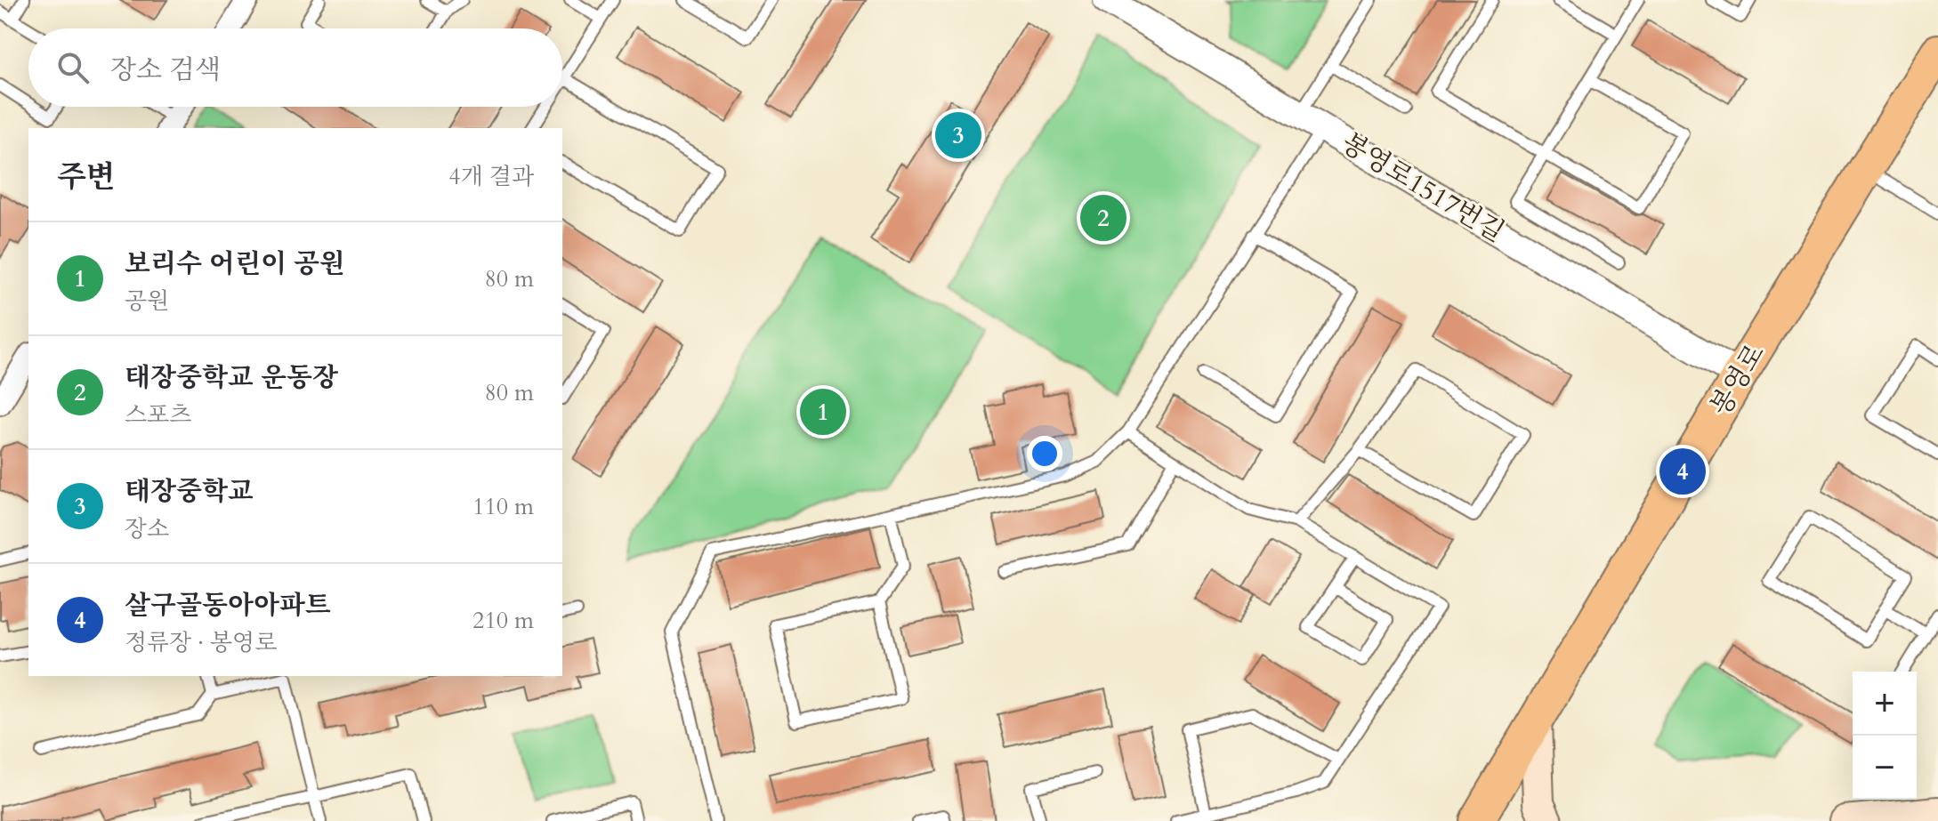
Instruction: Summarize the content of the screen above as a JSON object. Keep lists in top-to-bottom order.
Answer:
{
  "streets": {
    "main road": ["봉영로"],
    "street": ["봉영로1517번길"]
  },
  "crossings": [
    ["봉영로1517번길", "봉영로"]
  ],
  "page": {
    "search": "장소 검색",
    "pins": [
      "3",
      "2",
      "1",
      "4"
    ],
    "heading": ["주변", "4개 결과"],
    "list": [
      {
        "mark": "1",
        "name": "보리수 어린이 공원",
        "note": "공원",
        "value": "80 m"
      },
      {
        "mark": "2",
        "name": "태장중학교 운동장",
        "note": "스포츠",
        "value": "80 m"
      },
      {
        "mark": "3",
        "name": "태장중학교",
        "note": "장소",
        "value": "110 m"
      },
      {
        "mark": "4",
        "name": "살구골동아아파트",
        "note": "정류장 · 봉영로",
        "value": "210 m"
      }
    ],
    "map_buttons": ["+", "−"]
  }
}
